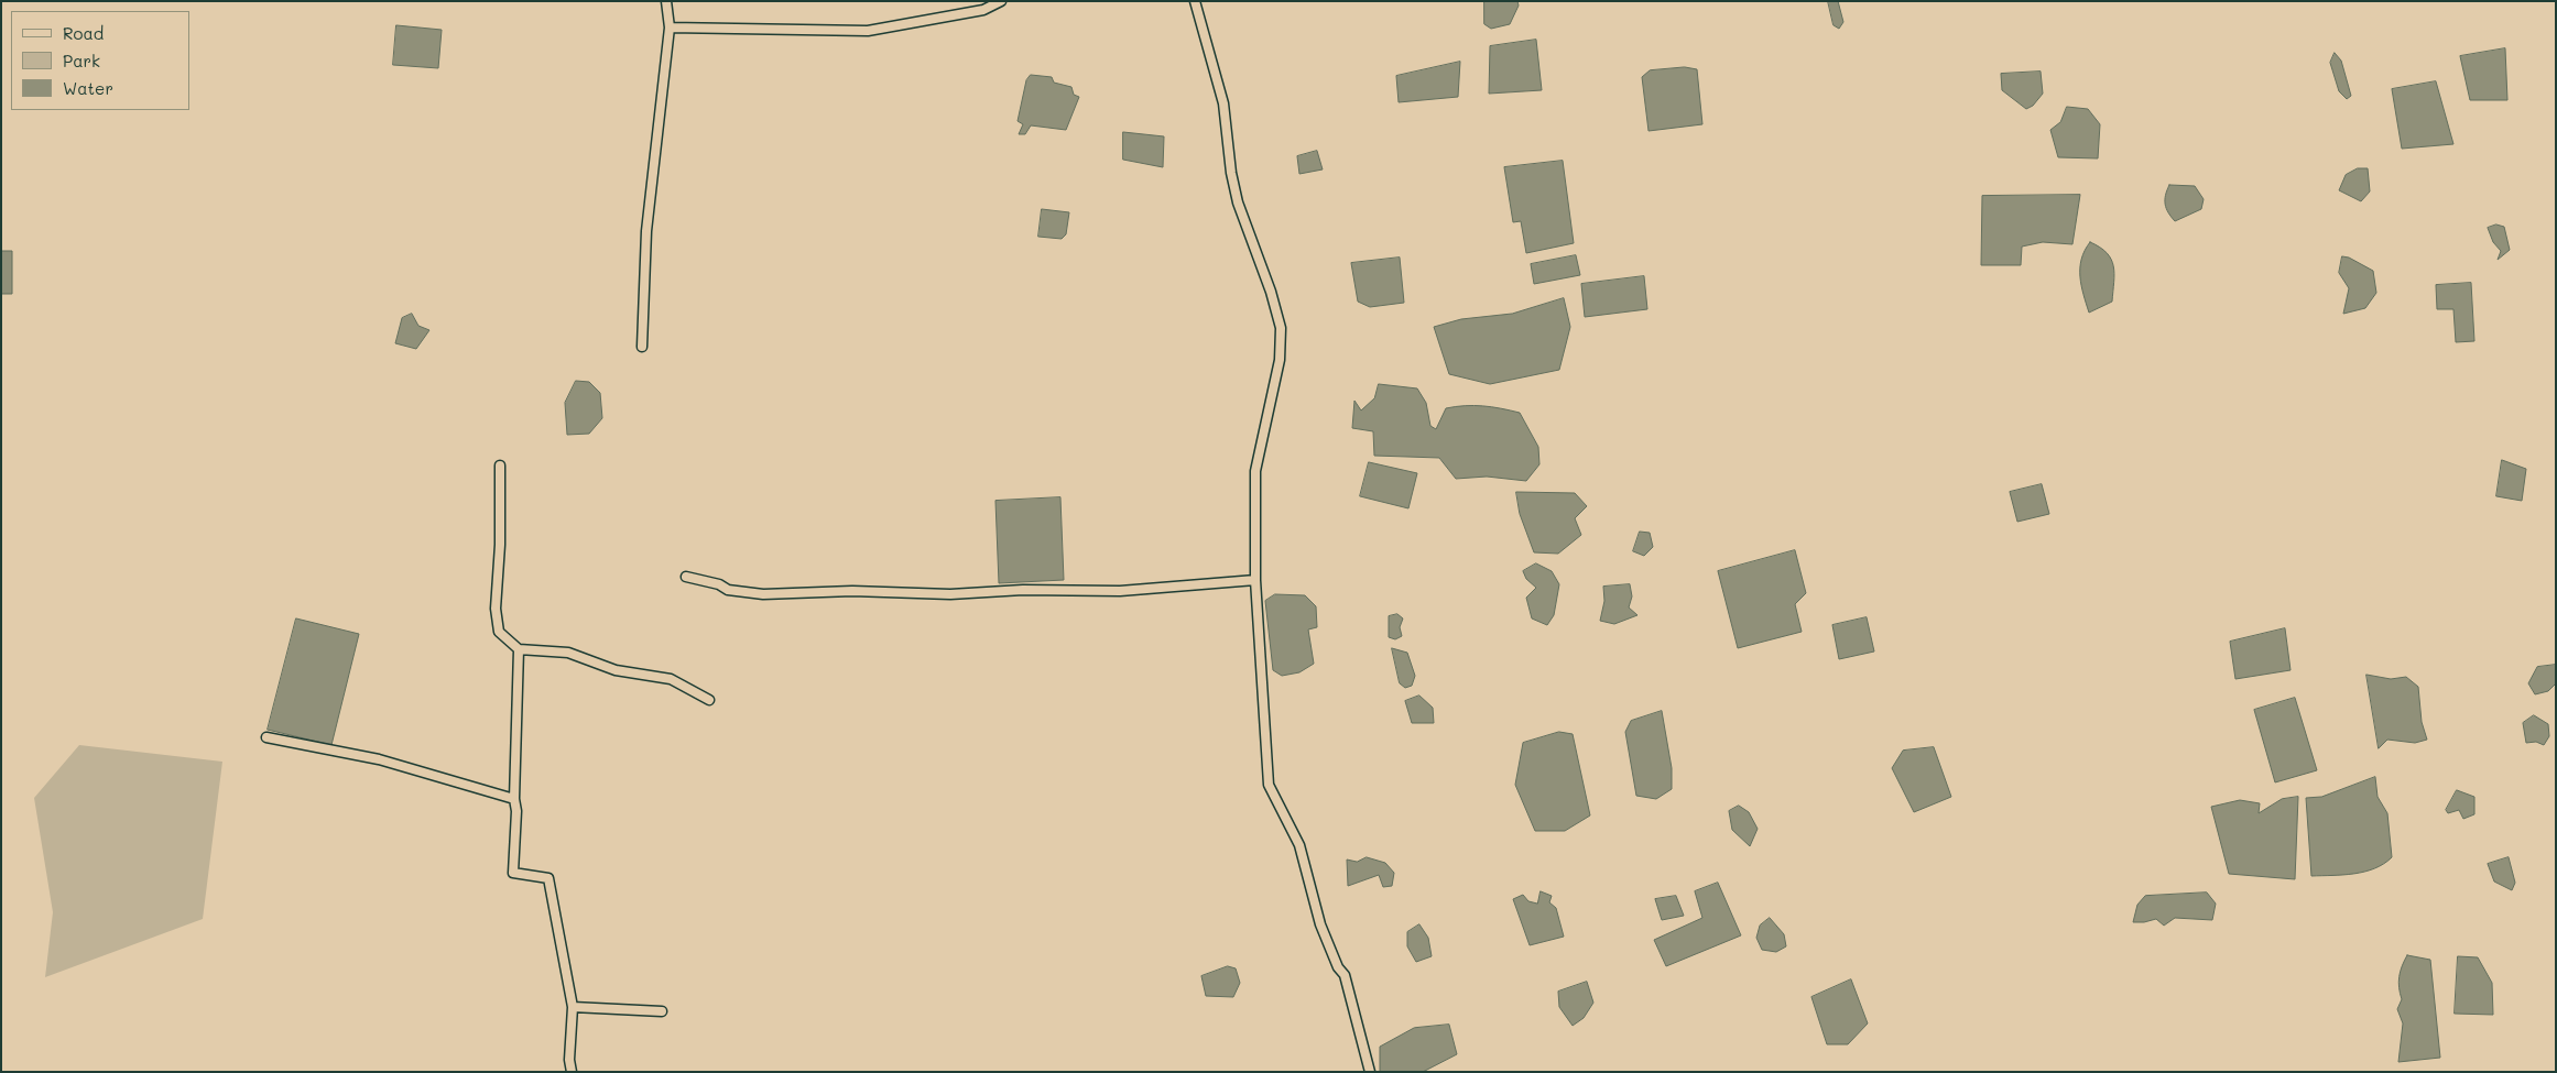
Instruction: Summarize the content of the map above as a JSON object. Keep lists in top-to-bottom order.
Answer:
{
  "legend": ["Road", "Park", "Water"]
}
